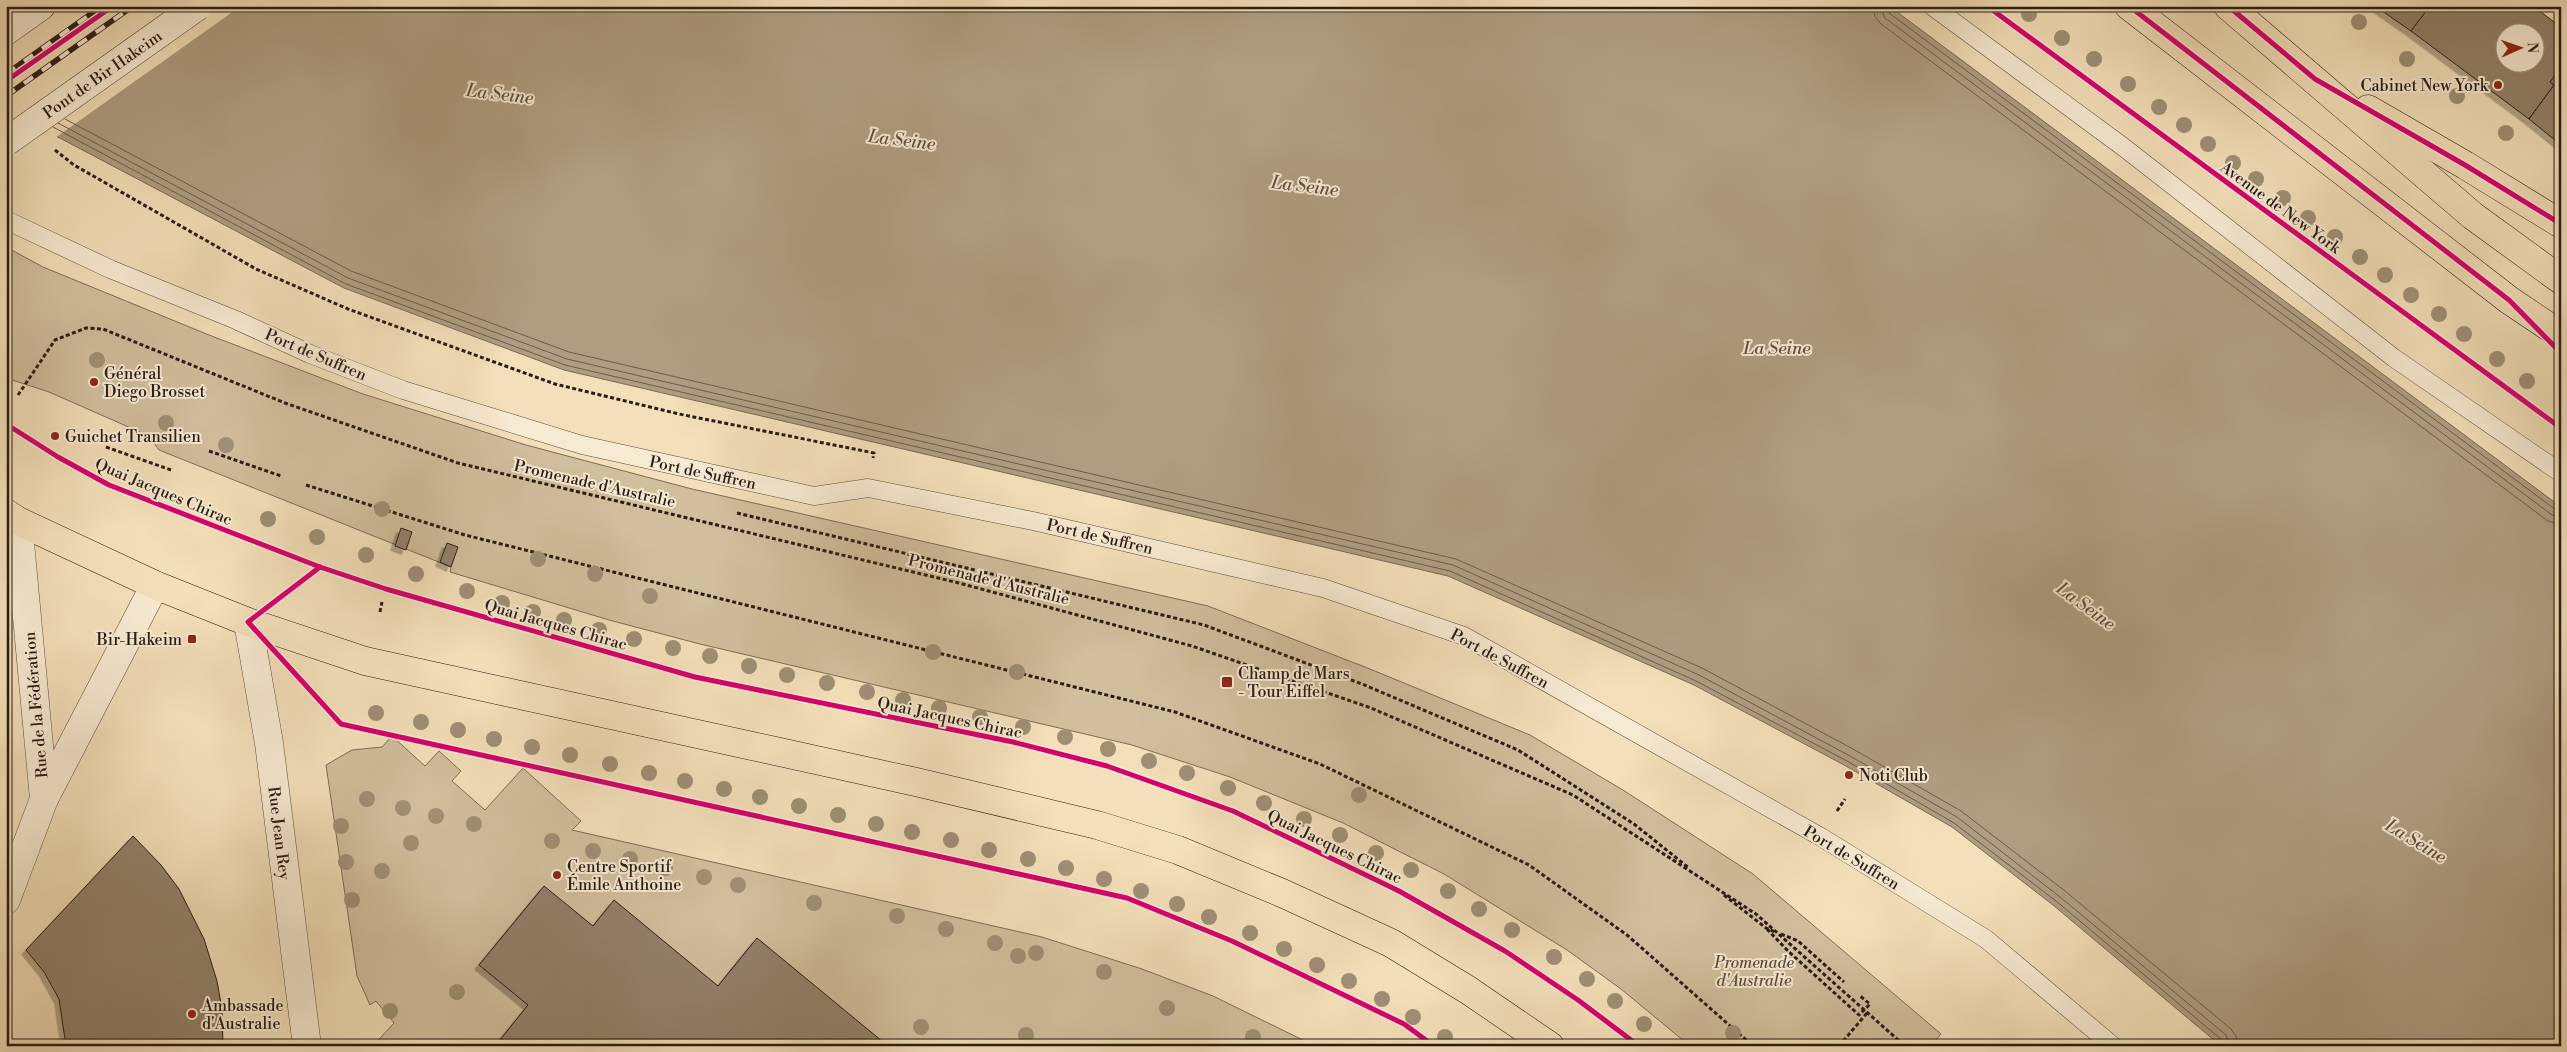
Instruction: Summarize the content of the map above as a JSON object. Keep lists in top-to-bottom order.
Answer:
{
  "streets": {
    "street": ["Pont de Bir Hakeim", "Rue de la Fédération", "Rue Jean Rey"],
    "lane": ["Port de Suffren"],
    "path": ["Promenade d'Australie"],
    "cycle path": ["Avenue de New York", "Quai Jacques Chirac"]
  },
  "water": ["La Seine"],
  "parks": ["Promenade d'Australie"],
  "places": {
    "other": [
      "Cabinet New York",
      "Général Diego Brosset",
      "Guichet Transilien",
      "Noti Club",
      "Centre Sportif Émile Anthoine",
      "Ambassade d'Australie"
    ],
    "transit": ["Bir-Hakeim", "Champ de Mars - Tour Eiffel"]
  },
  "north": "right"
}
